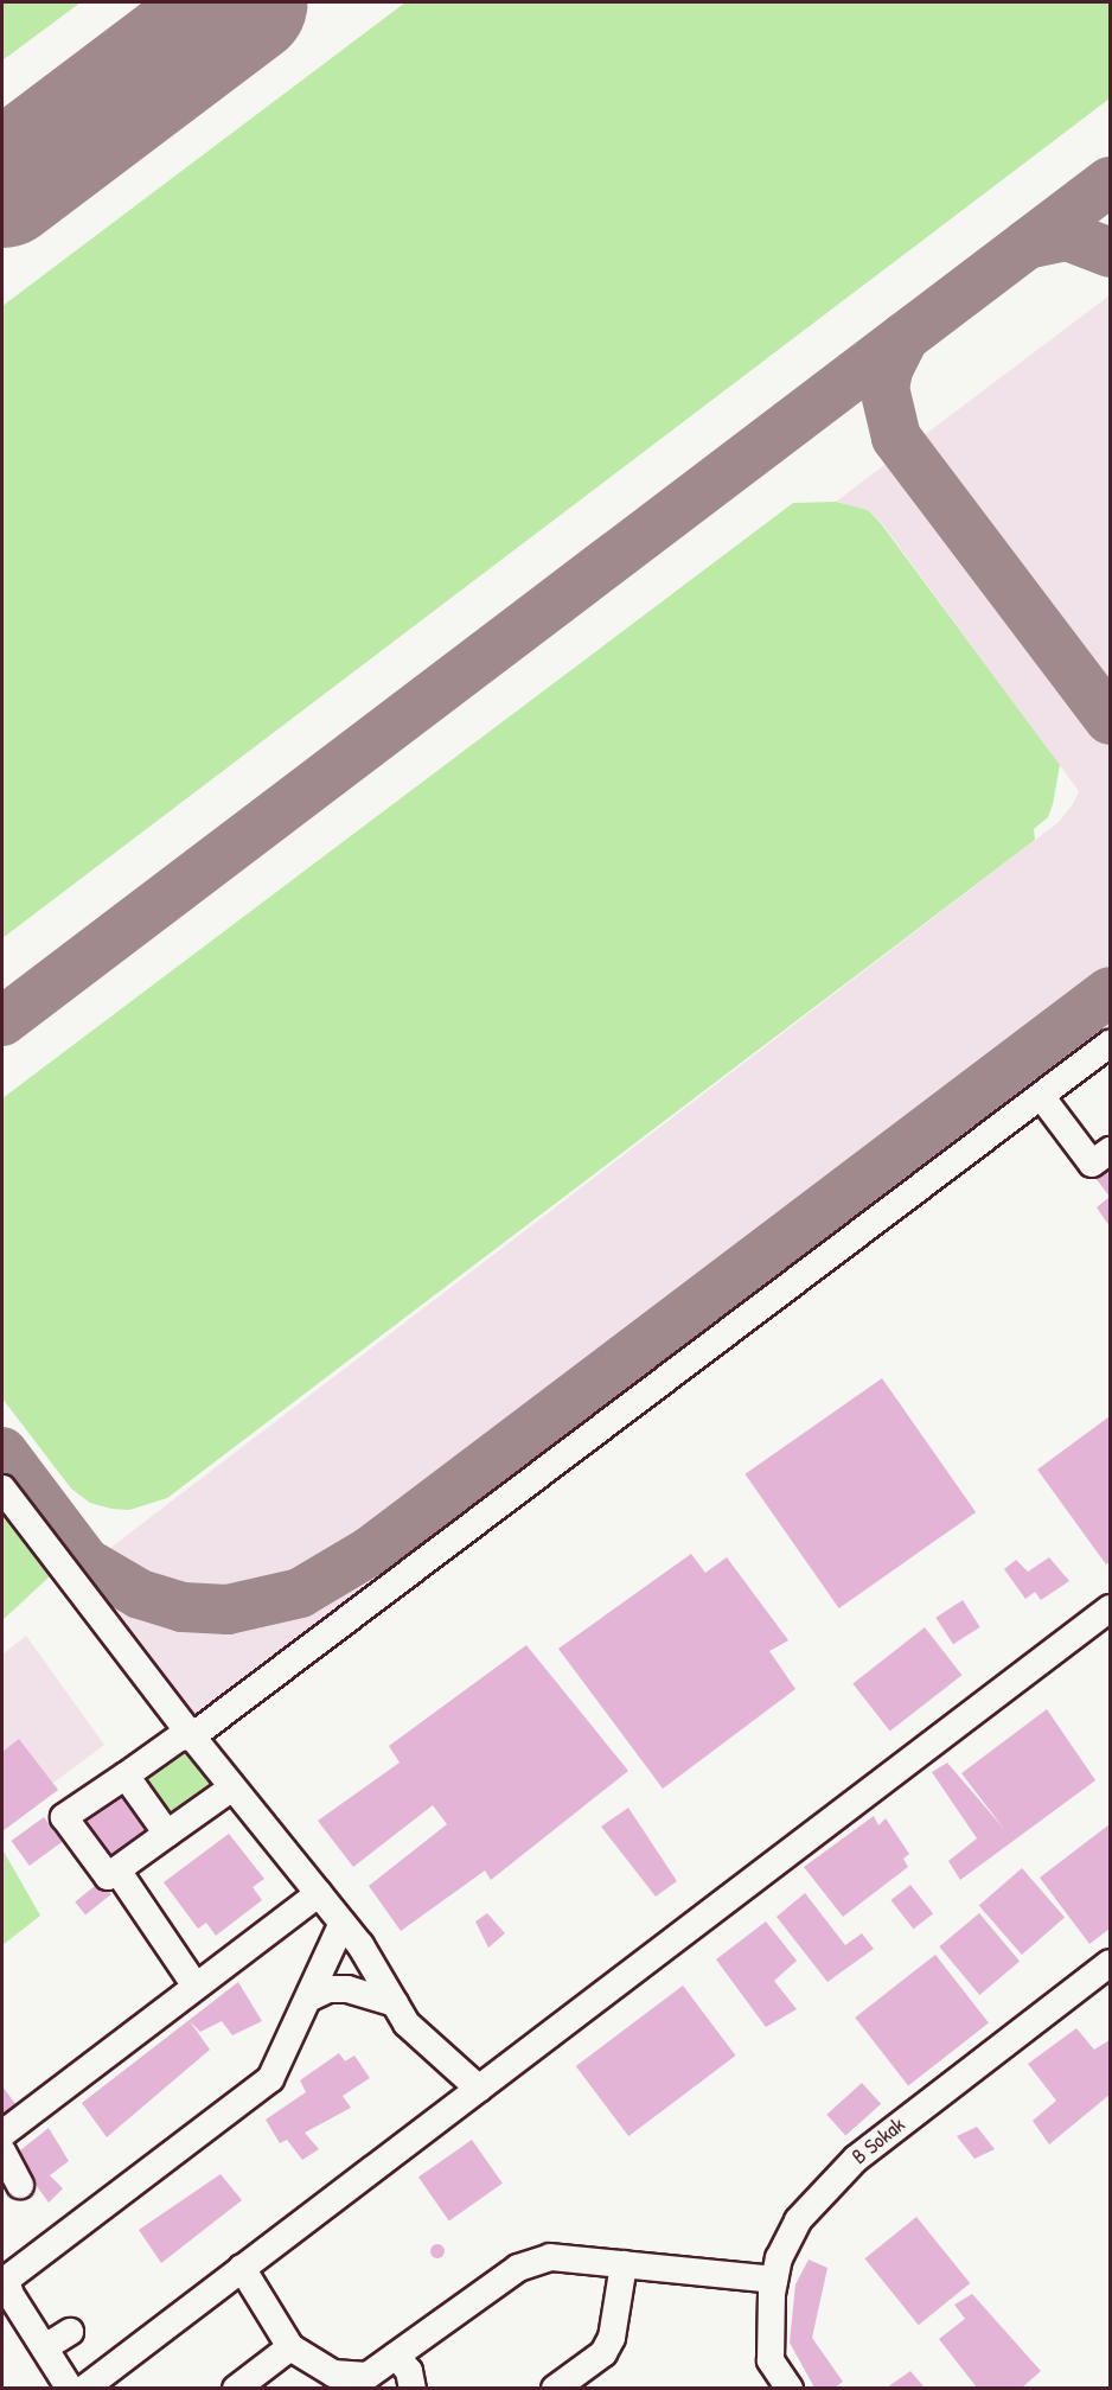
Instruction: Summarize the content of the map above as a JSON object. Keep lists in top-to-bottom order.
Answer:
{
  "streets": {
    "lane": ["B Sokak"]
  }
}
